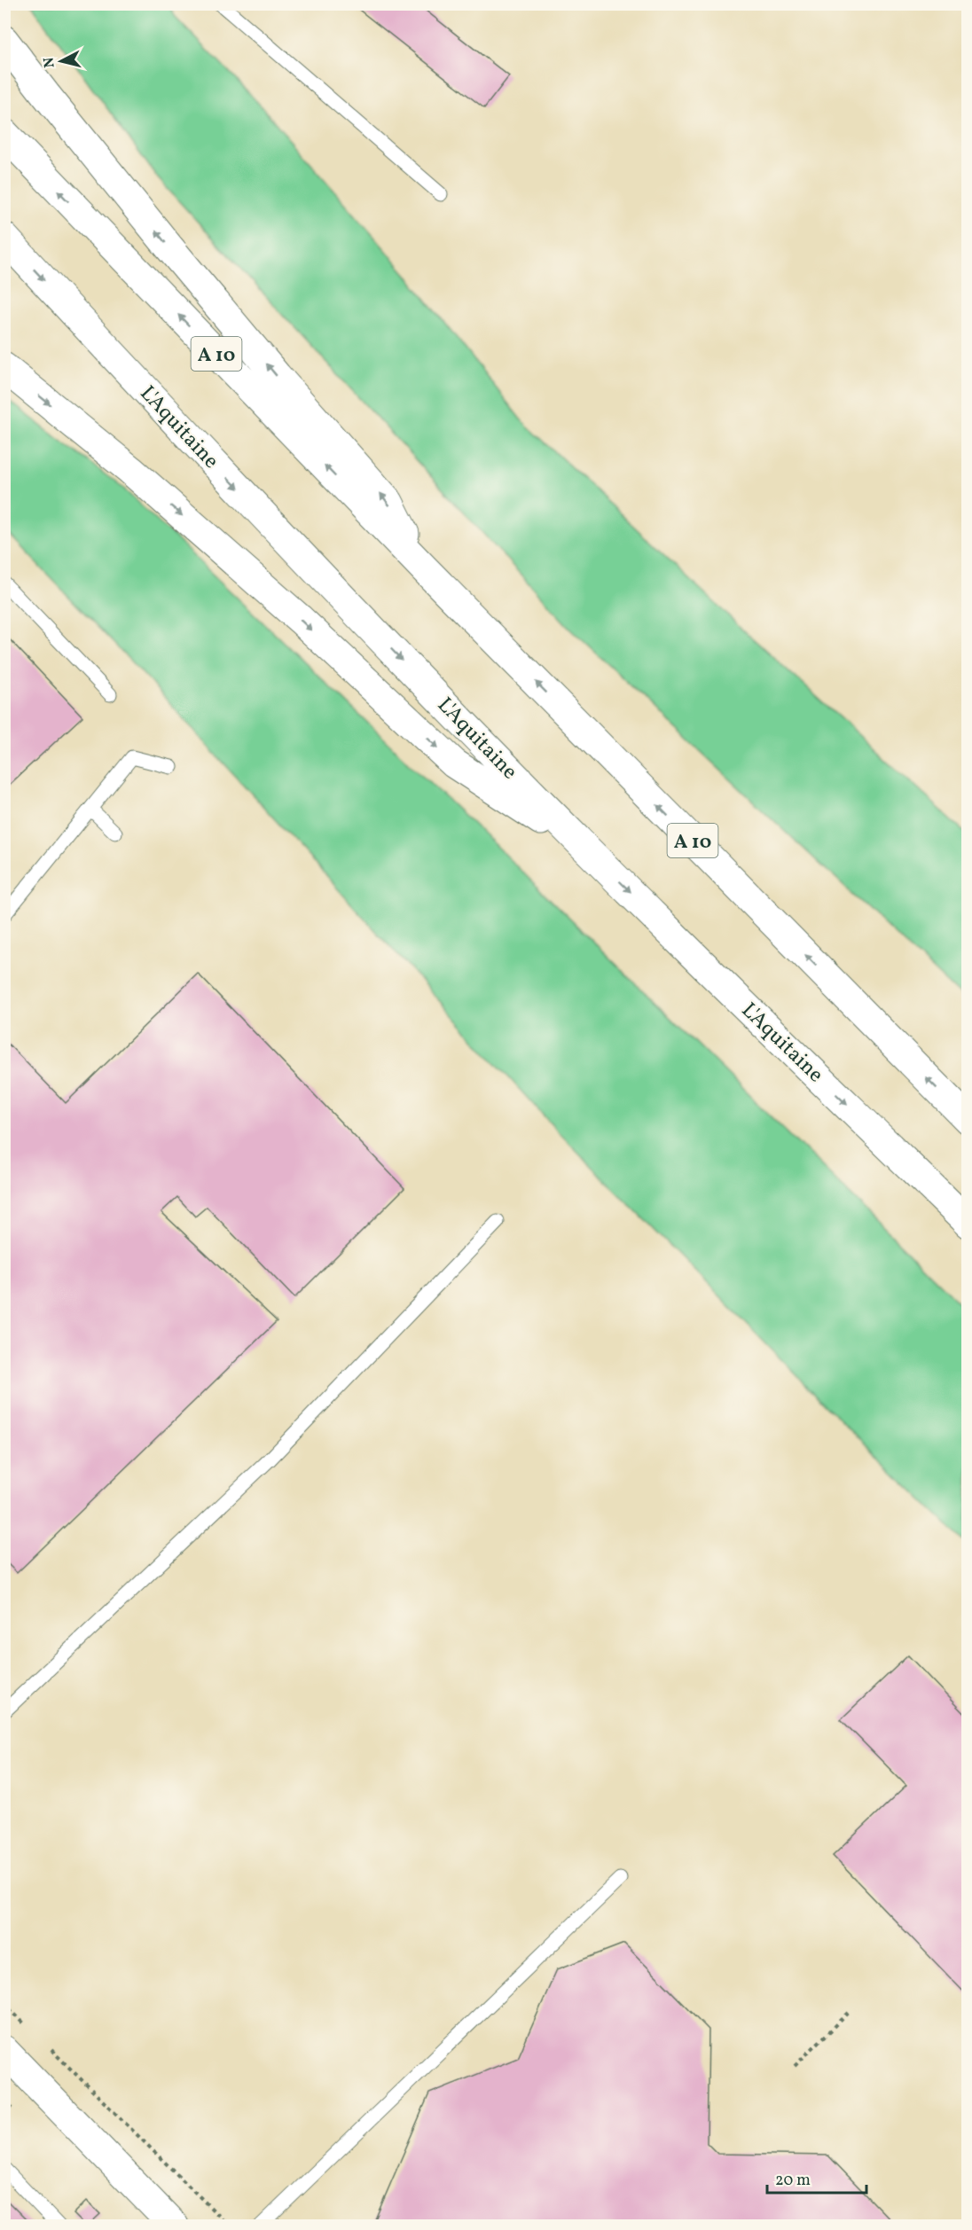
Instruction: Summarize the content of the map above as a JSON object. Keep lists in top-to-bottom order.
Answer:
{
  "streets": {
    "main road": ["A 10", "L'Aquitaine"]
  },
  "scale_bar": "20 m",
  "north": "left"
}
